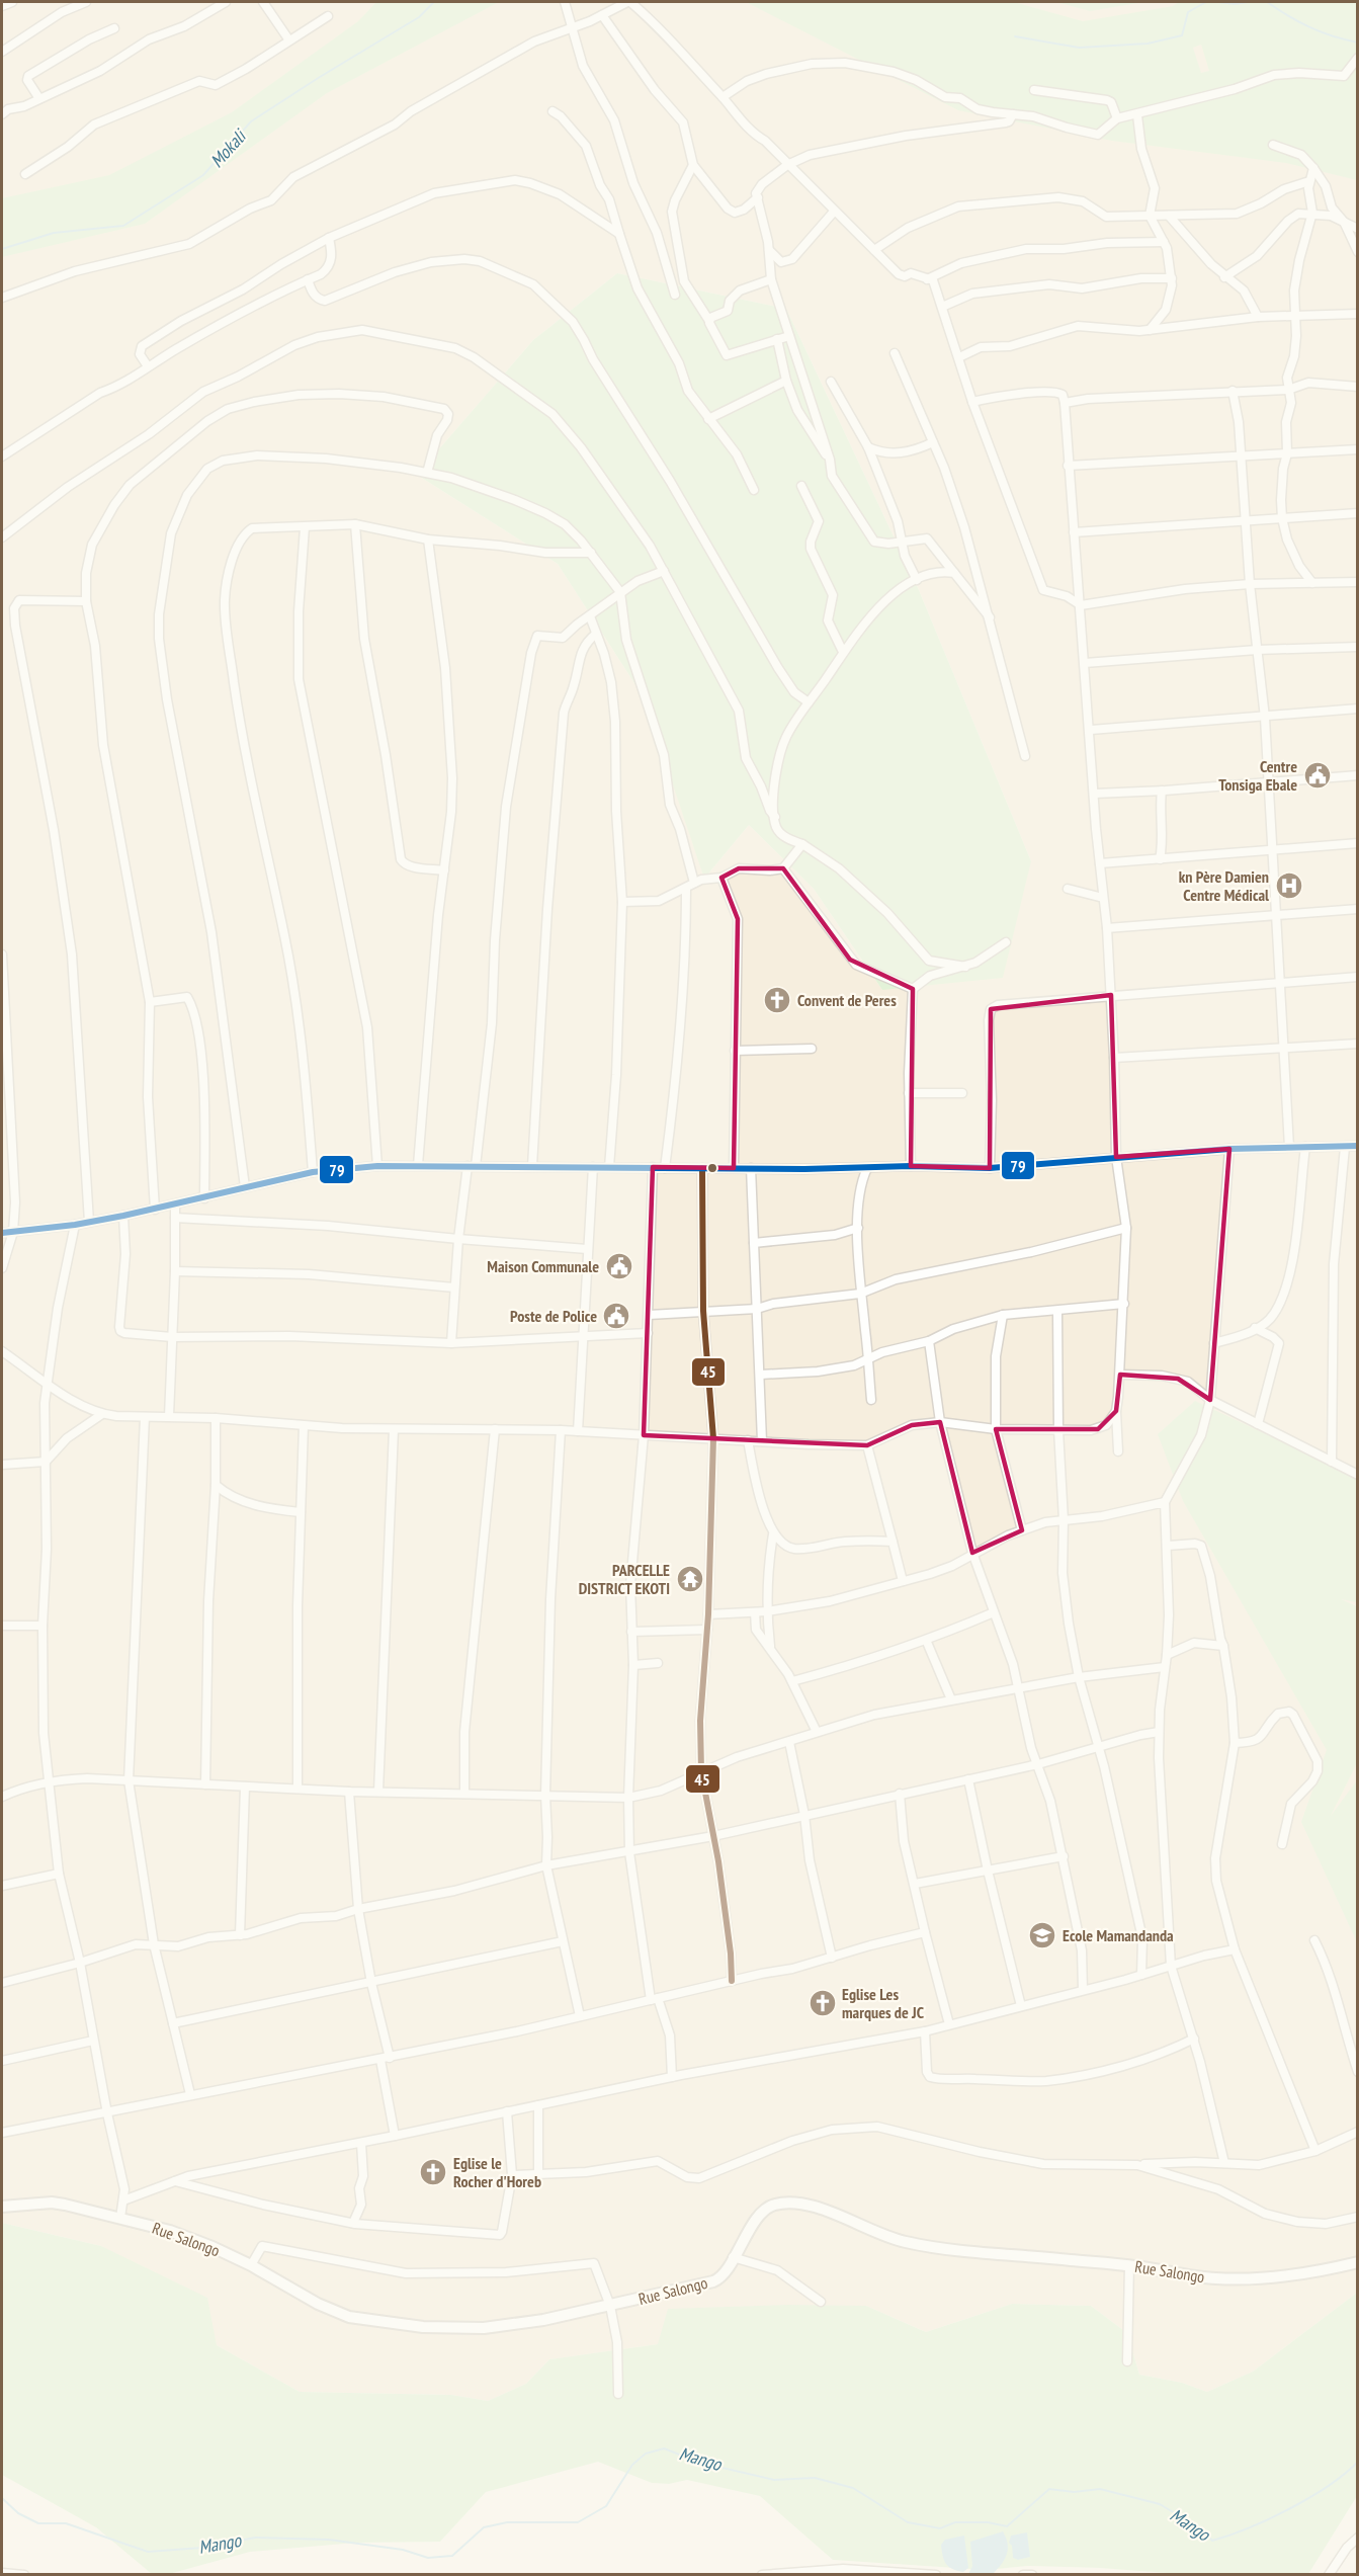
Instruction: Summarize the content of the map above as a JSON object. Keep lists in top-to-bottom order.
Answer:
{
  "streets": {
    "street": ["Rue Salongo"]
  },
  "water": ["Mokali", "Mango"],
  "places": {
    "public building": ["Centre Tonsiga Ebale", "Maison Communale", "Poste de Police"],
    "hospital": ["kn Père Damien Centre Médical"],
    "church": ["Convent de Peres", "Eglise Les marques de JC", "Eglise le Rocher d'Horeb"],
    "temple": ["PARCELLE DISTRICT EKOTI"],
    "school or university": ["Ecole Mamandanda"]
  },
  "lines": ["transit line 79", "transit line 45"]
}
